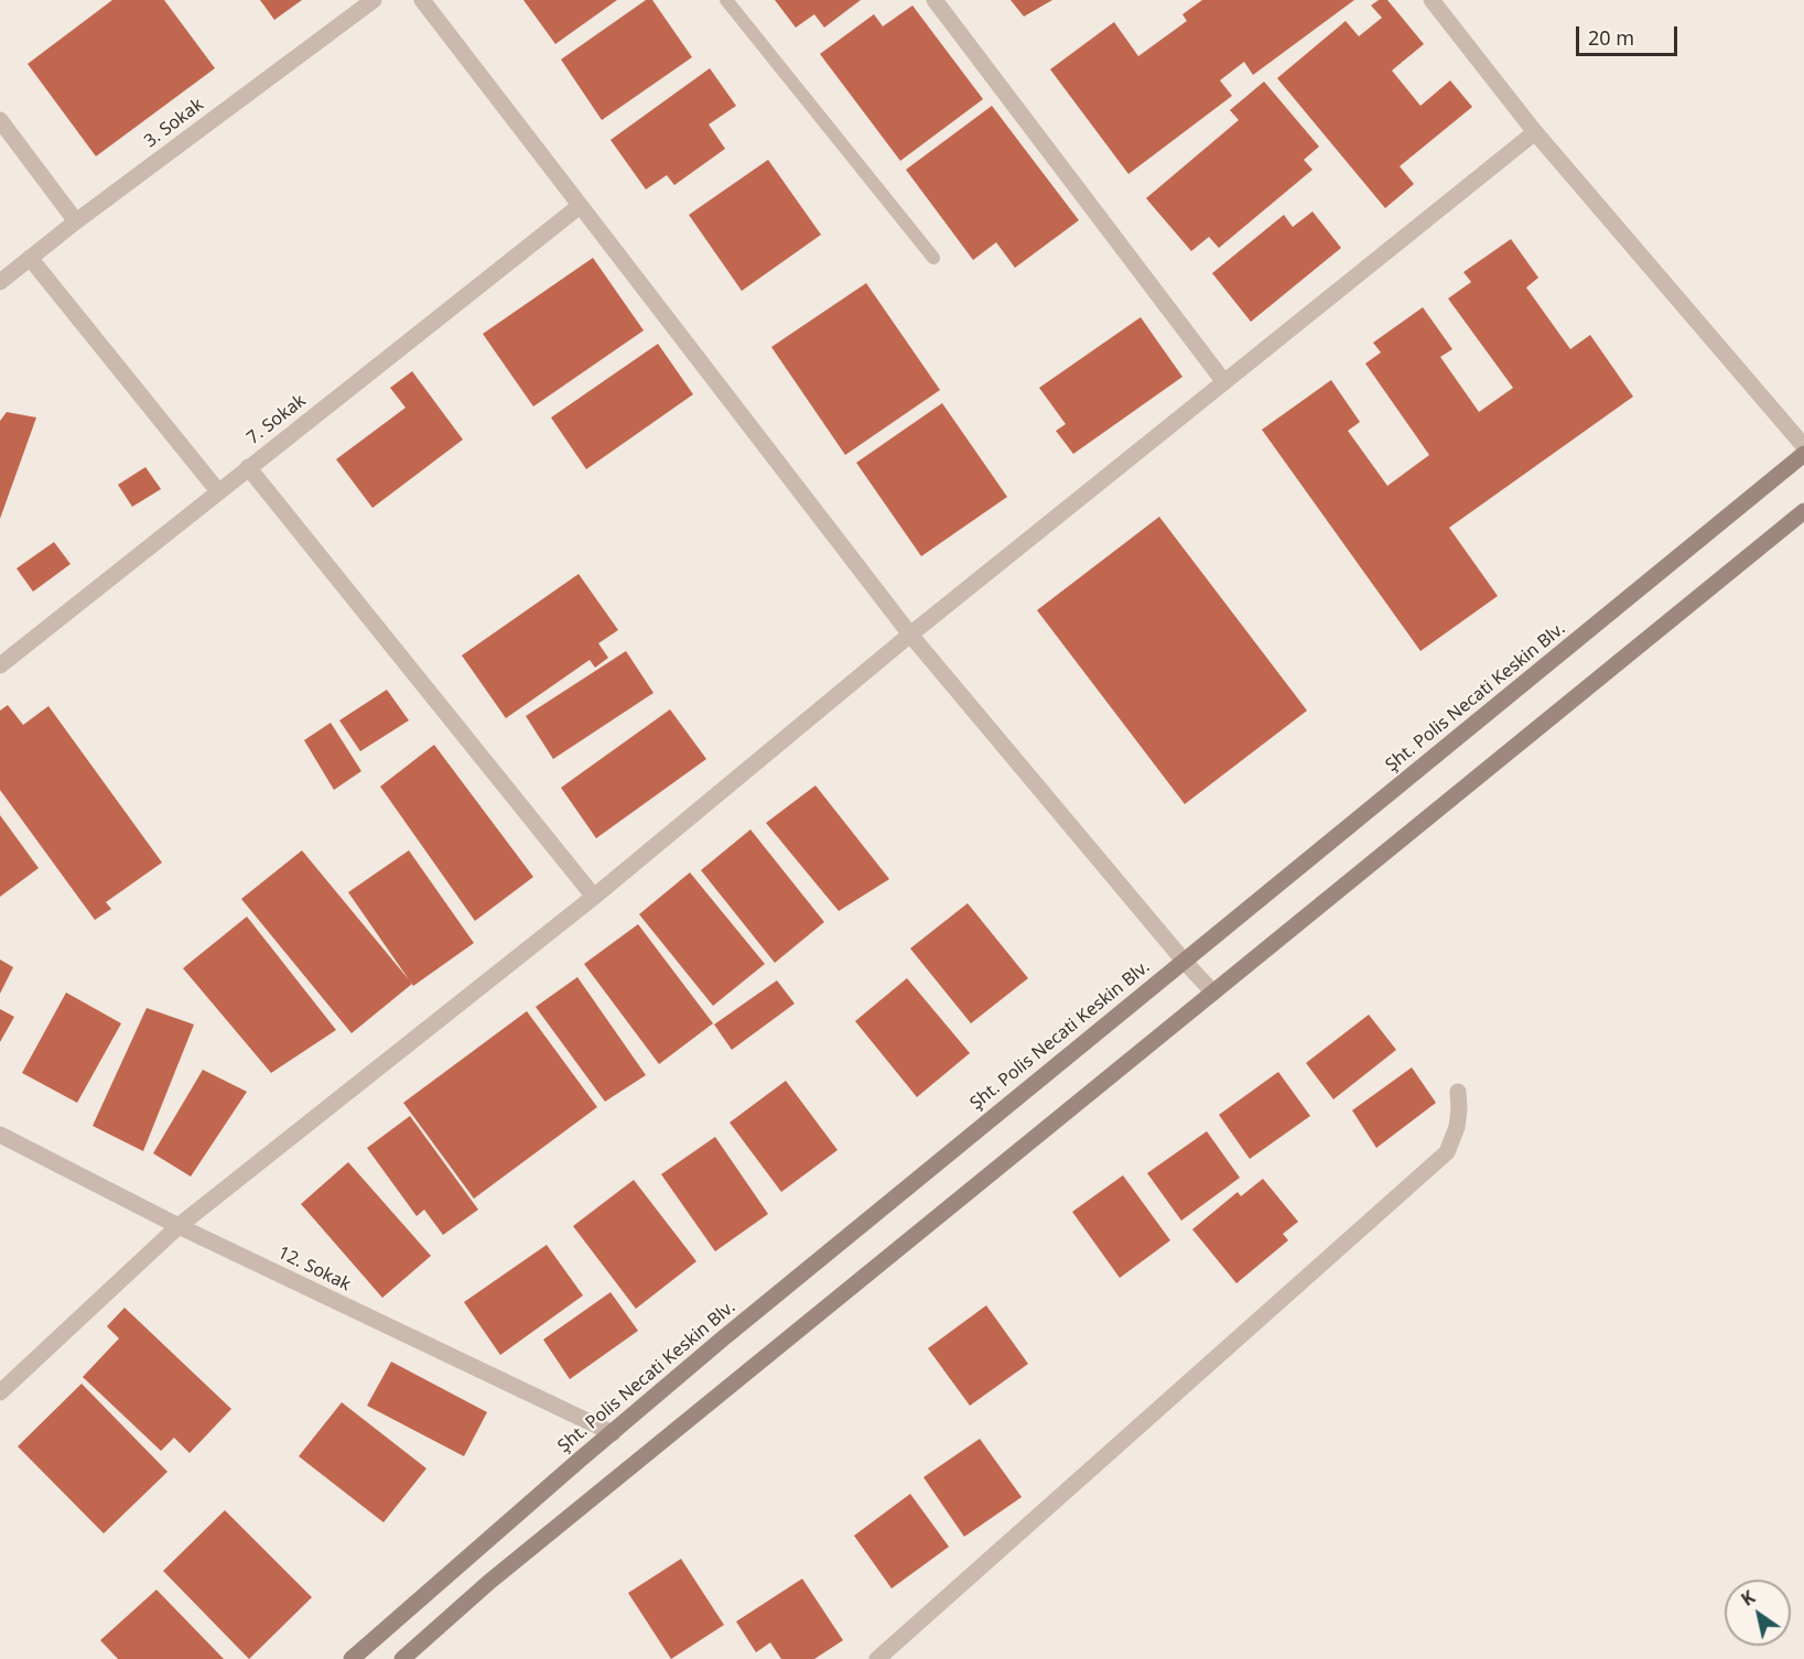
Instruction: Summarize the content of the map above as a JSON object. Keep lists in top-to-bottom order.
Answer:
{
  "streets": {
    "street": [
      "3. Sokak",
      "7. Sokak",
      "Şht. Polis Necati Keskin Blv.",
      "12. Sokak"
    ]
  },
  "crossings": [
    ["Şht. Polis Necati Keskin Blv.", "12. Sokak"]
  ],
  "scale_bar": "20 m",
  "north": "top left"
}
